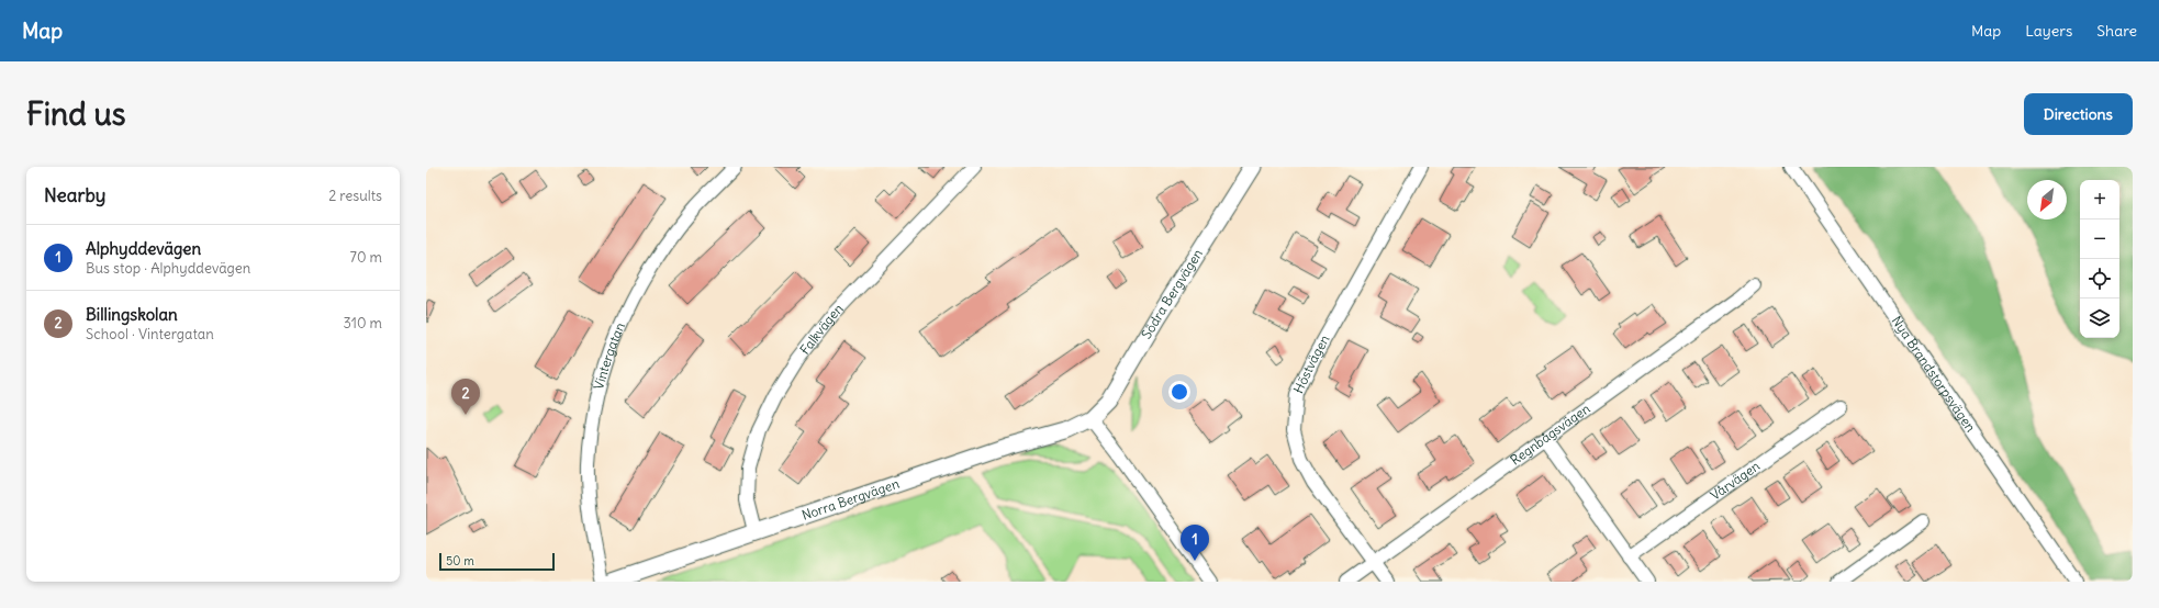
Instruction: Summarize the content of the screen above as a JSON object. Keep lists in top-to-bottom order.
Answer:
{
  "streets": {
    "street": [
      "Södra Bergvägen",
      "Falkvägen",
      "Vintergatan",
      "Höstvägen",
      "Nya Brandstorpsvägen",
      "Regnbågsvägen",
      "Vårvägen",
      "Norra Bergvägen"
    ]
  },
  "crossings": [
    ["Södra Bergvägen", "Norra Bergvägen"],
    ["Falkvägen", "Norra Bergvägen"],
    ["Höstvägen", "Regnbågsvägen"]
  ],
  "scale_bar": "50 m",
  "north": "bottom left",
  "page": {
    "header": "Map",
    "nav": ["Map", "Layers", "Share"],
    "buttons": "Directions",
    "title": "Find us",
    "heading": ["Nearby", "2 results"],
    "map_buttons": ["+", "−"],
    "list": [
      {
        "mark": "1",
        "name": "Alphyddevägen",
        "note": "Bus stop · Alphyddevägen",
        "value": "70 m"
      },
      {
        "mark": "2",
        "name": "Billingskolan",
        "note": "School · Vintergatan",
        "value": "310 m"
      }
    ],
    "pins": ["2", "1"],
    "scale": "50 m"
  }
}
